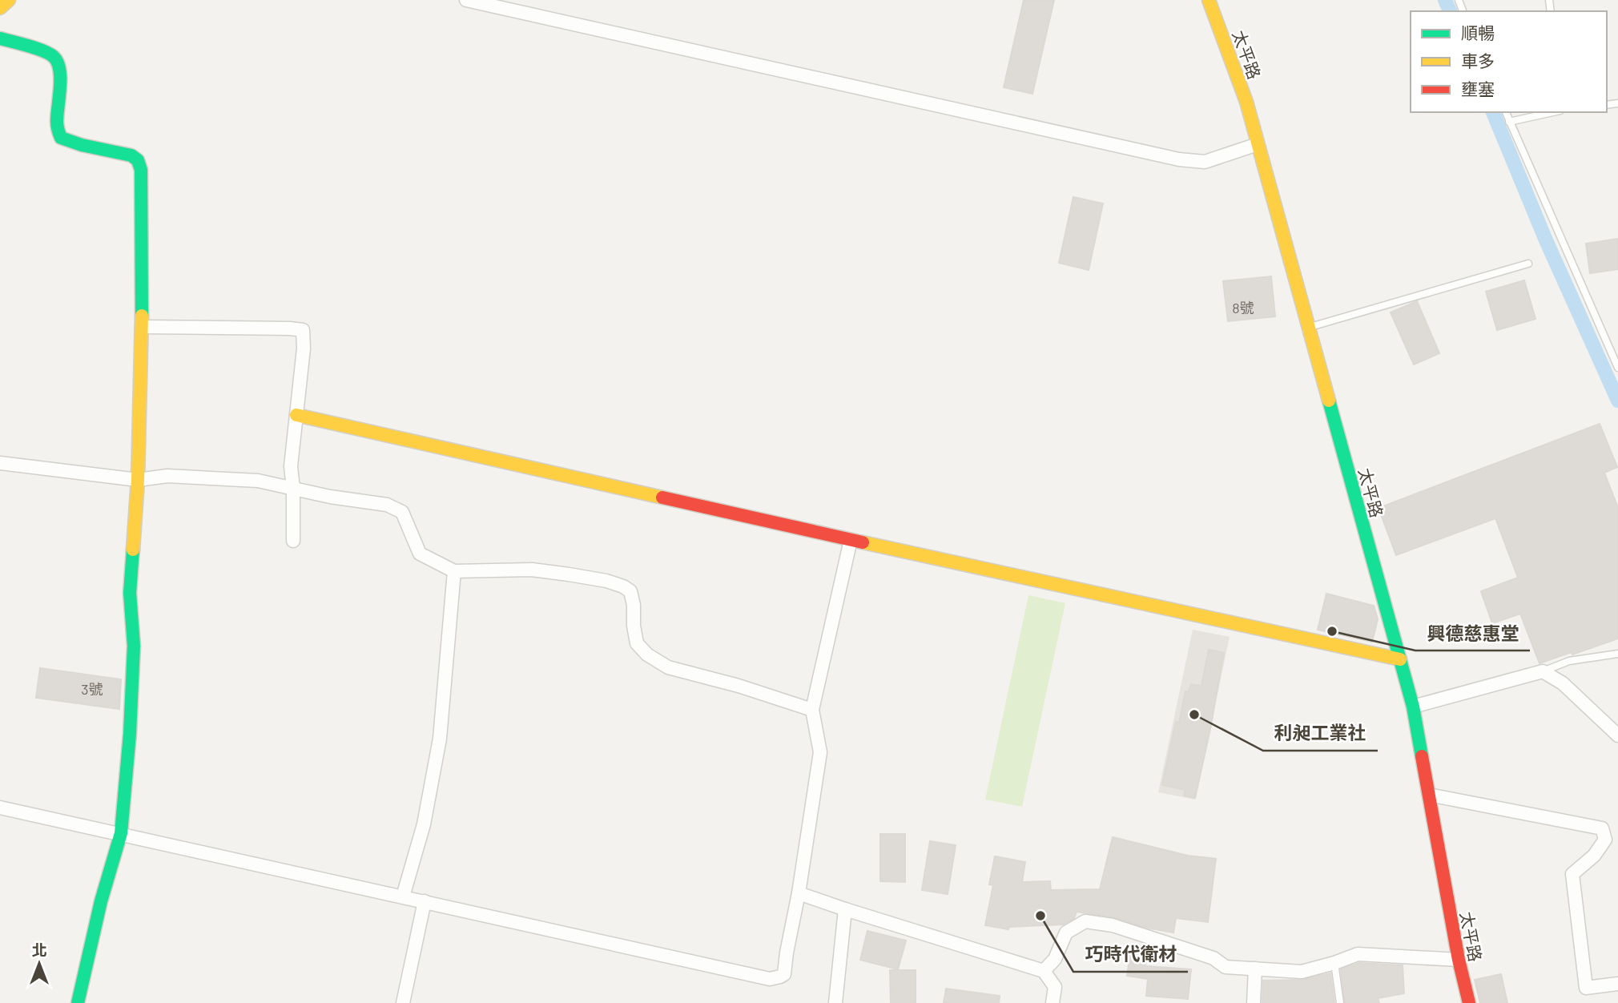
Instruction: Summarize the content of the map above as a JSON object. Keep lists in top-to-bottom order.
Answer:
{
  "streets": {
    "street": ["太平路"]
  },
  "places": ["興德慈惠堂", "利昶工業社", "巧時代衛材"],
  "house_numbers": ["8號", "3號"],
  "legend": ["順暢", "車多", "壅塞"],
  "north": "top"
}
